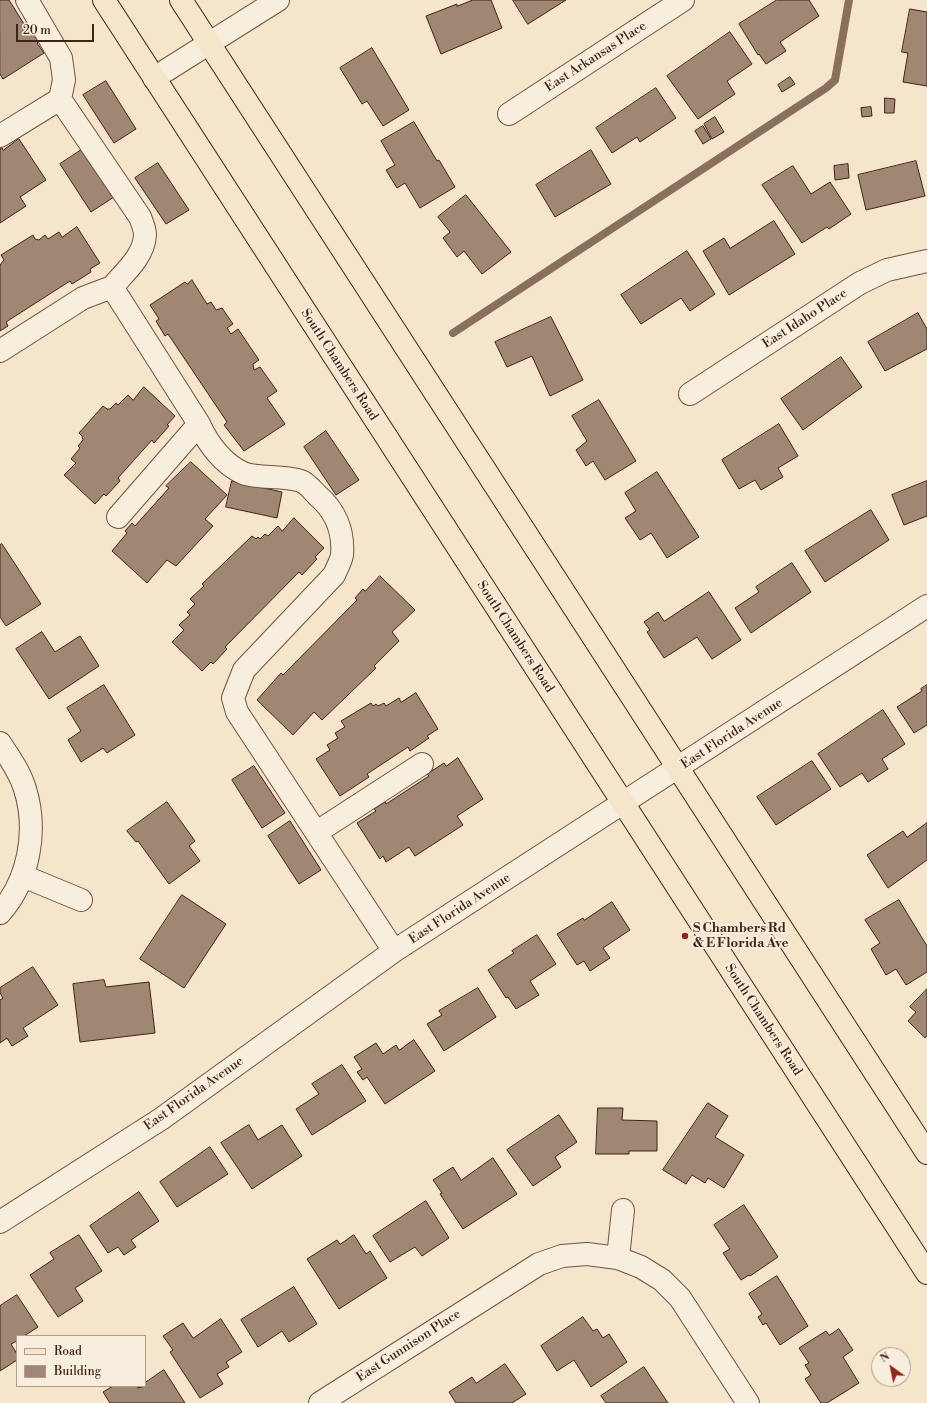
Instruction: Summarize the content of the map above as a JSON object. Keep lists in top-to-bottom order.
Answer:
{
  "streets": {
    "main road": ["South Chambers Road"],
    "street": [
      "East Arkansas Place",
      "East Idaho Place",
      "East Florida Avenue",
      "East Gunnison Place"
    ]
  },
  "crossings": [
    ["South Chambers Road", "East Florida Avenue"]
  ],
  "places": ["S Chambers Rd & E Florida Ave"],
  "legend": ["Road", "Building"],
  "scale_bar": "20 m",
  "north": "top left"
}
